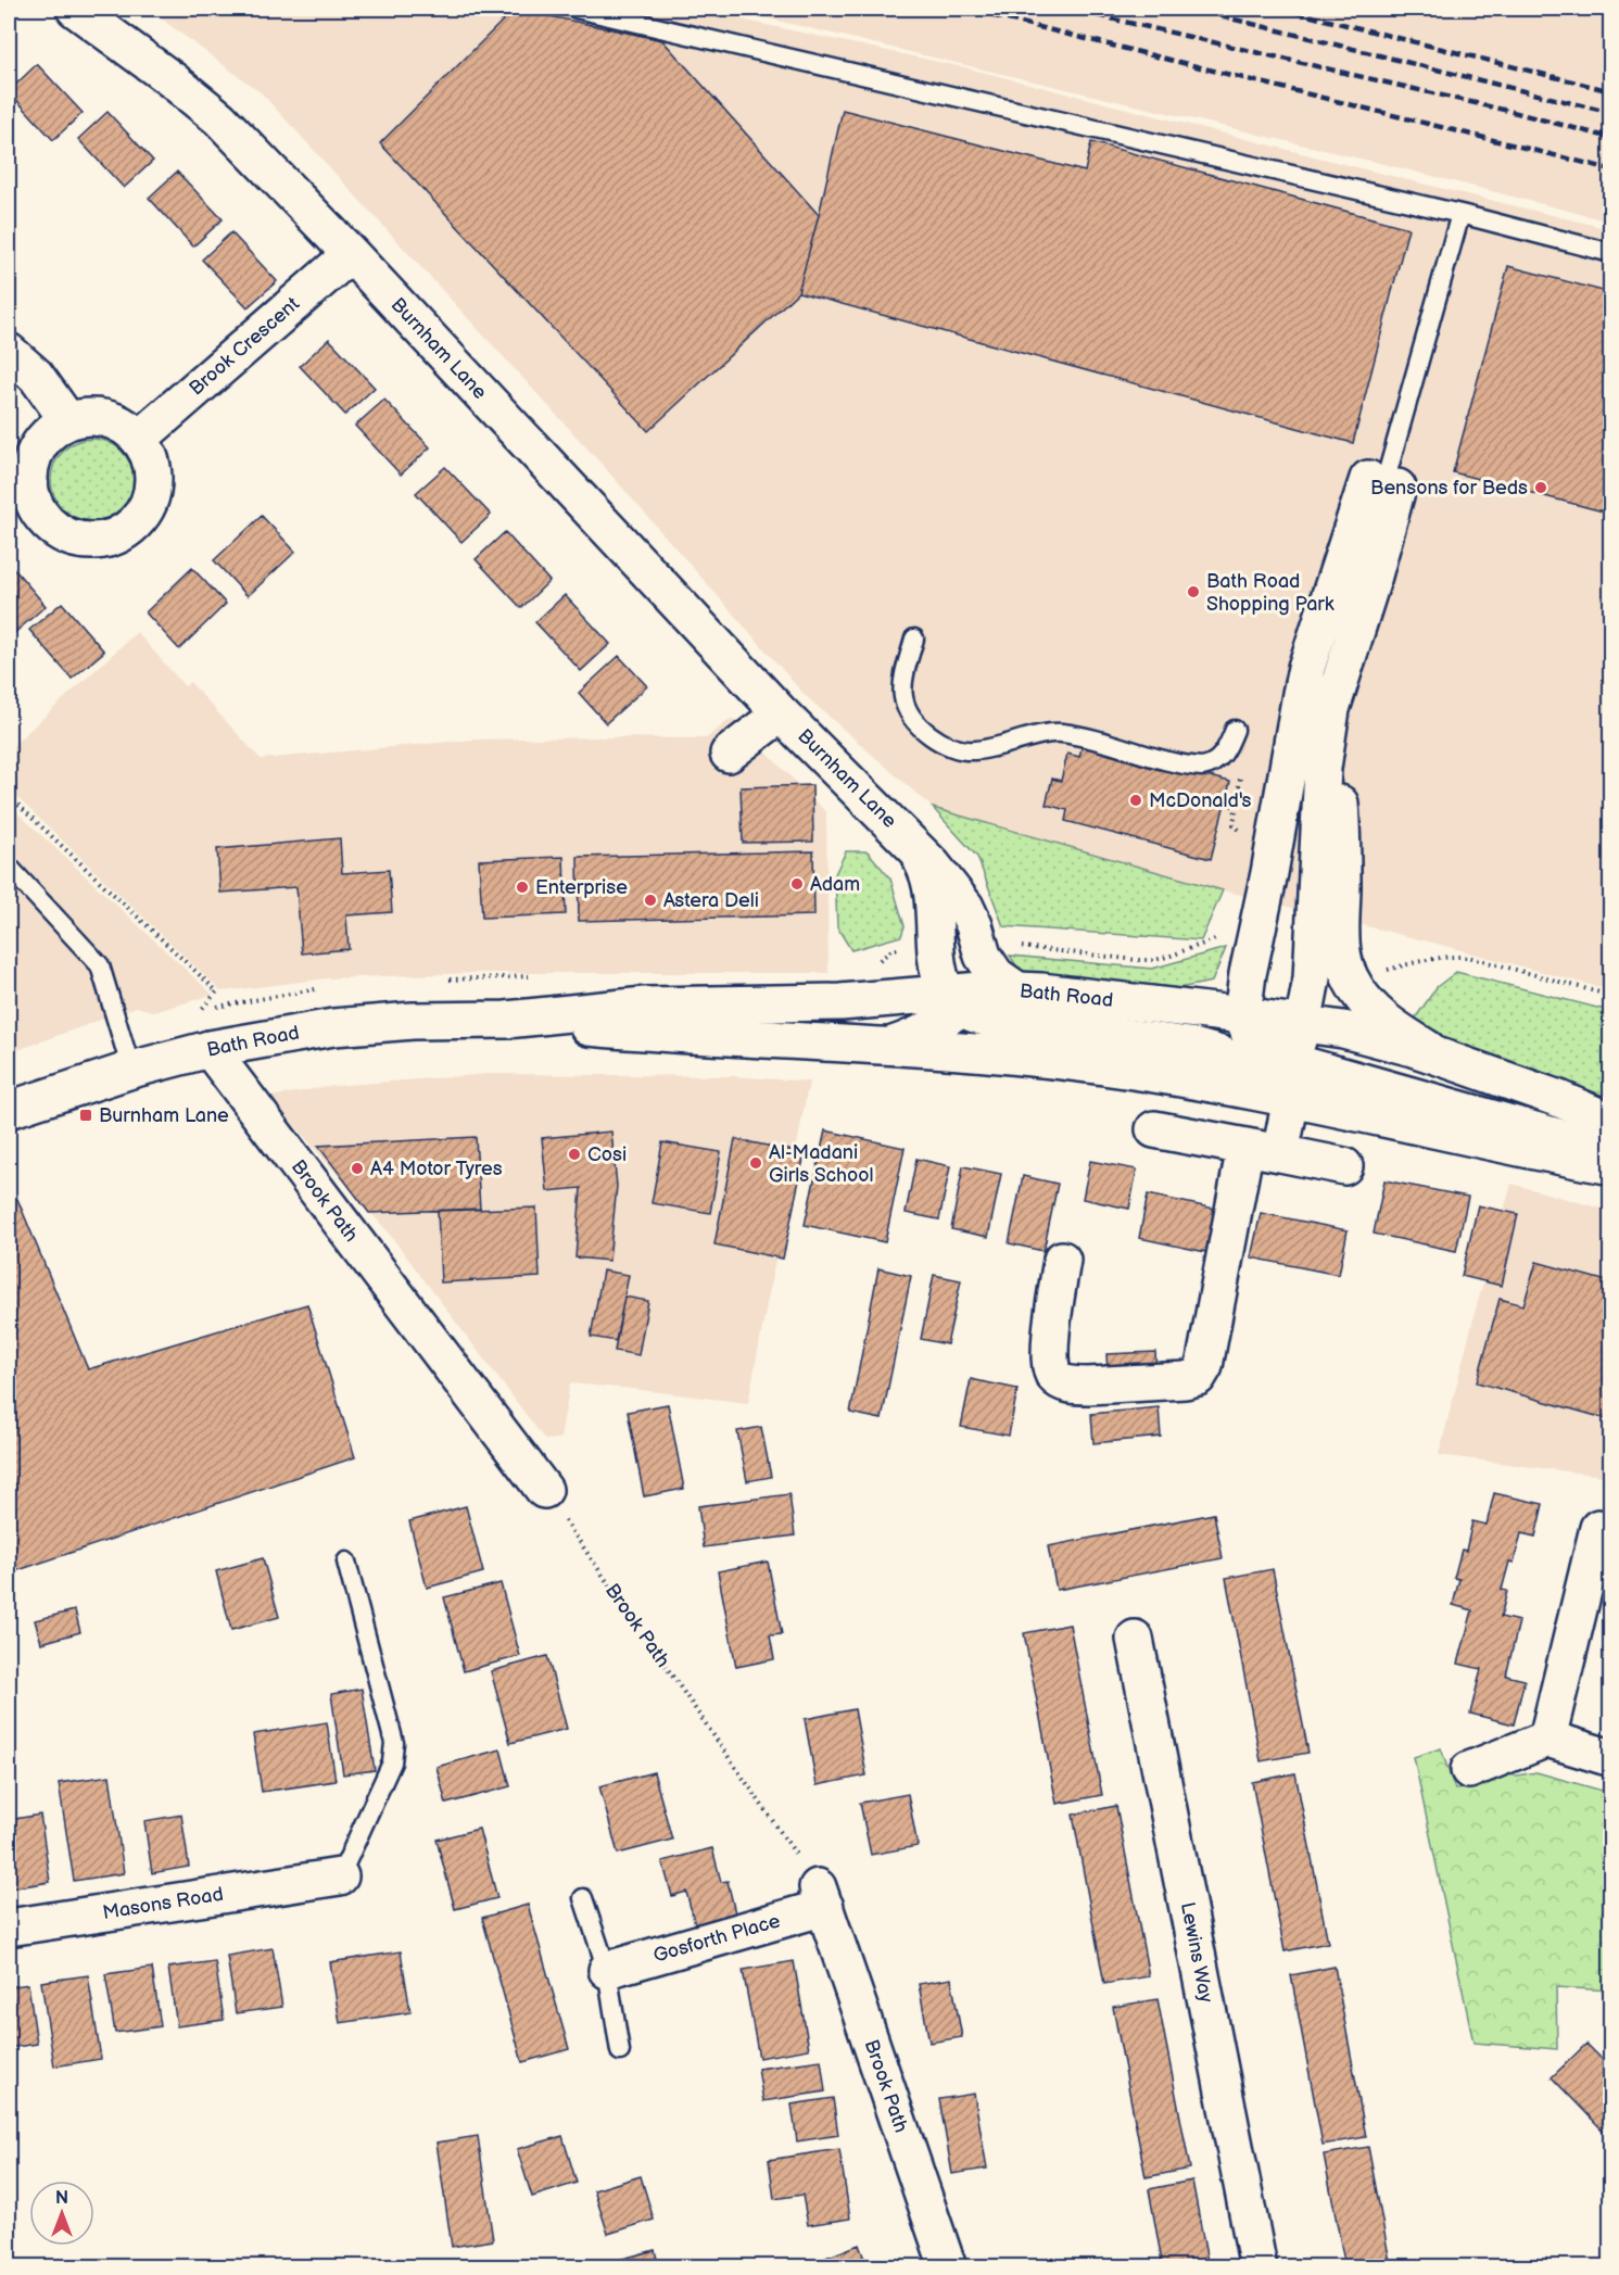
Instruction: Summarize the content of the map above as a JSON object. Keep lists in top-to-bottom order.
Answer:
{
  "streets": {
    "street": [
      "Brook Crescent",
      "Burnham Lane",
      "Bath Road",
      "Brook Path",
      "Masons Road",
      "Gosforth Place",
      "Lewins Way"
    ]
  },
  "crossings": [
    ["Brook Crescent", "Burnham Lane"],
    ["Bath Road", "Brook Path"],
    ["Brook Path", "Gosforth Place"]
  ],
  "places": {
    "other": [
      "Bensons for Beds",
      "Bath Road Shopping Park",
      "McDonald's",
      "Adam",
      "Enterprise",
      "Astera Deli",
      "Cosi",
      "Al-Madani Girls School",
      "A4 Motor Tyres"
    ],
    "transit": ["Burnham Lane"]
  },
  "north": "top"
}
